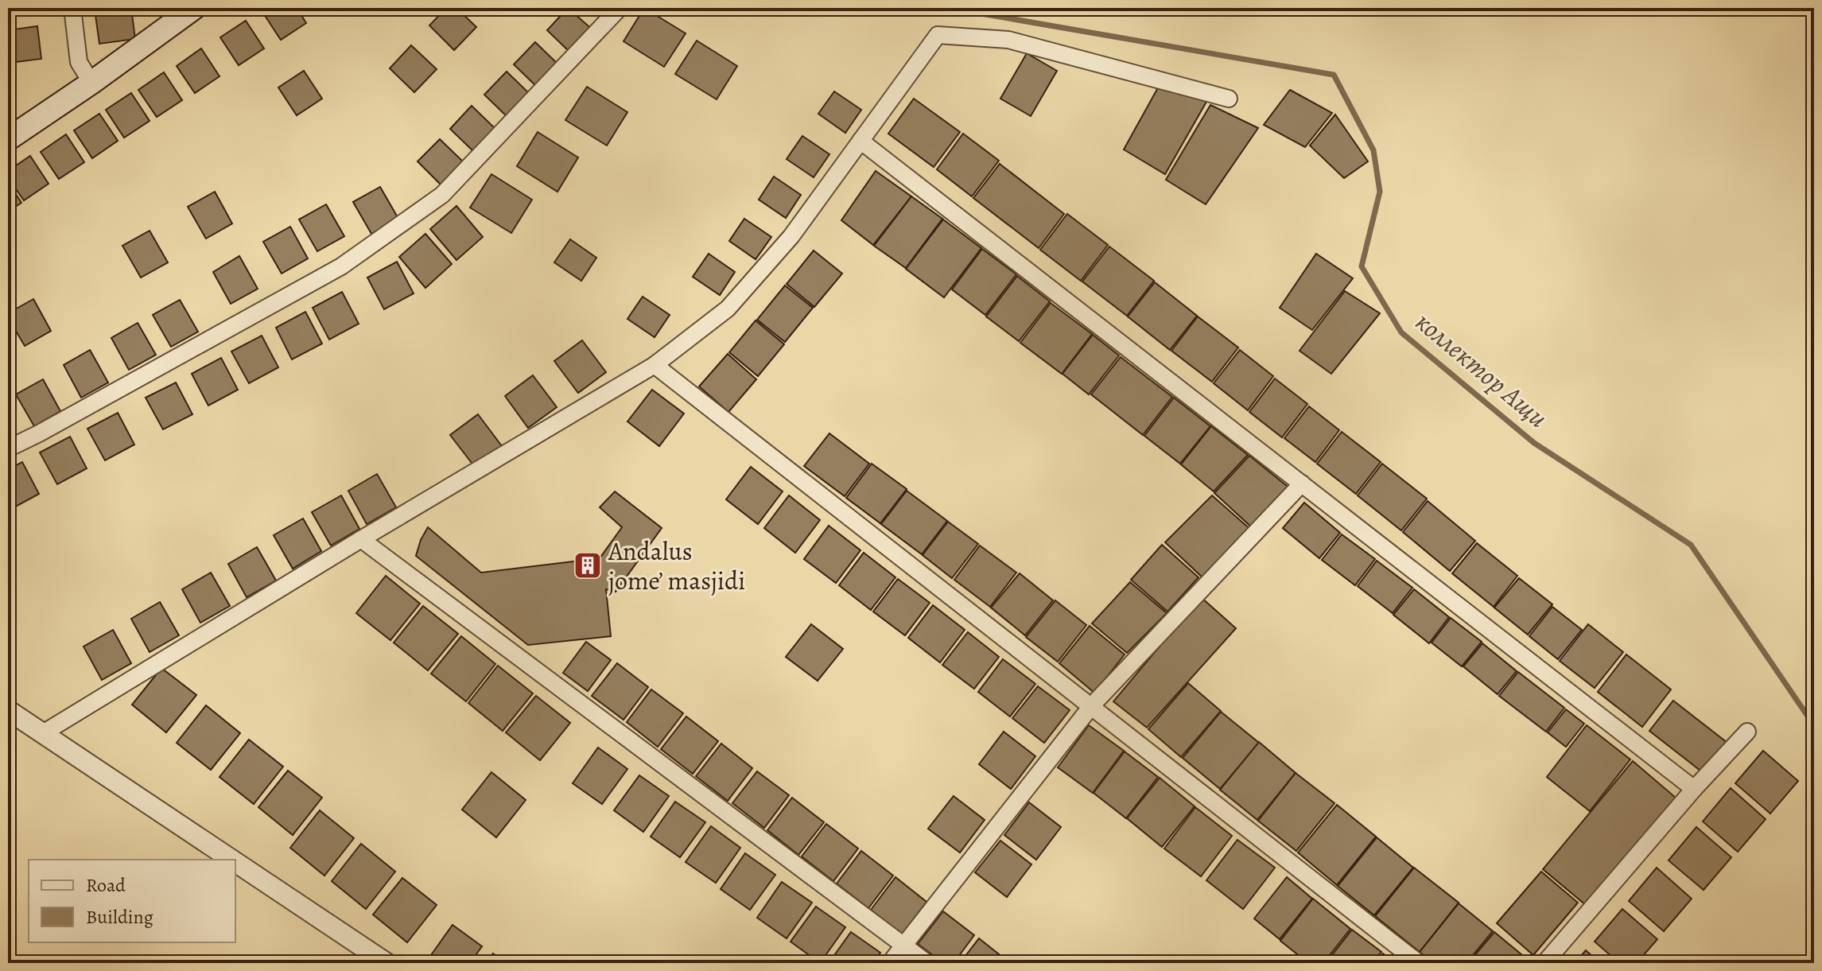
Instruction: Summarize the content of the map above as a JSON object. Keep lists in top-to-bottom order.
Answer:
{
  "water": ["коллектор Ащи"],
  "places": {
    "building": ["Andalus jome’ masjidi"]
  },
  "legend": ["Road", "Building"]
}
